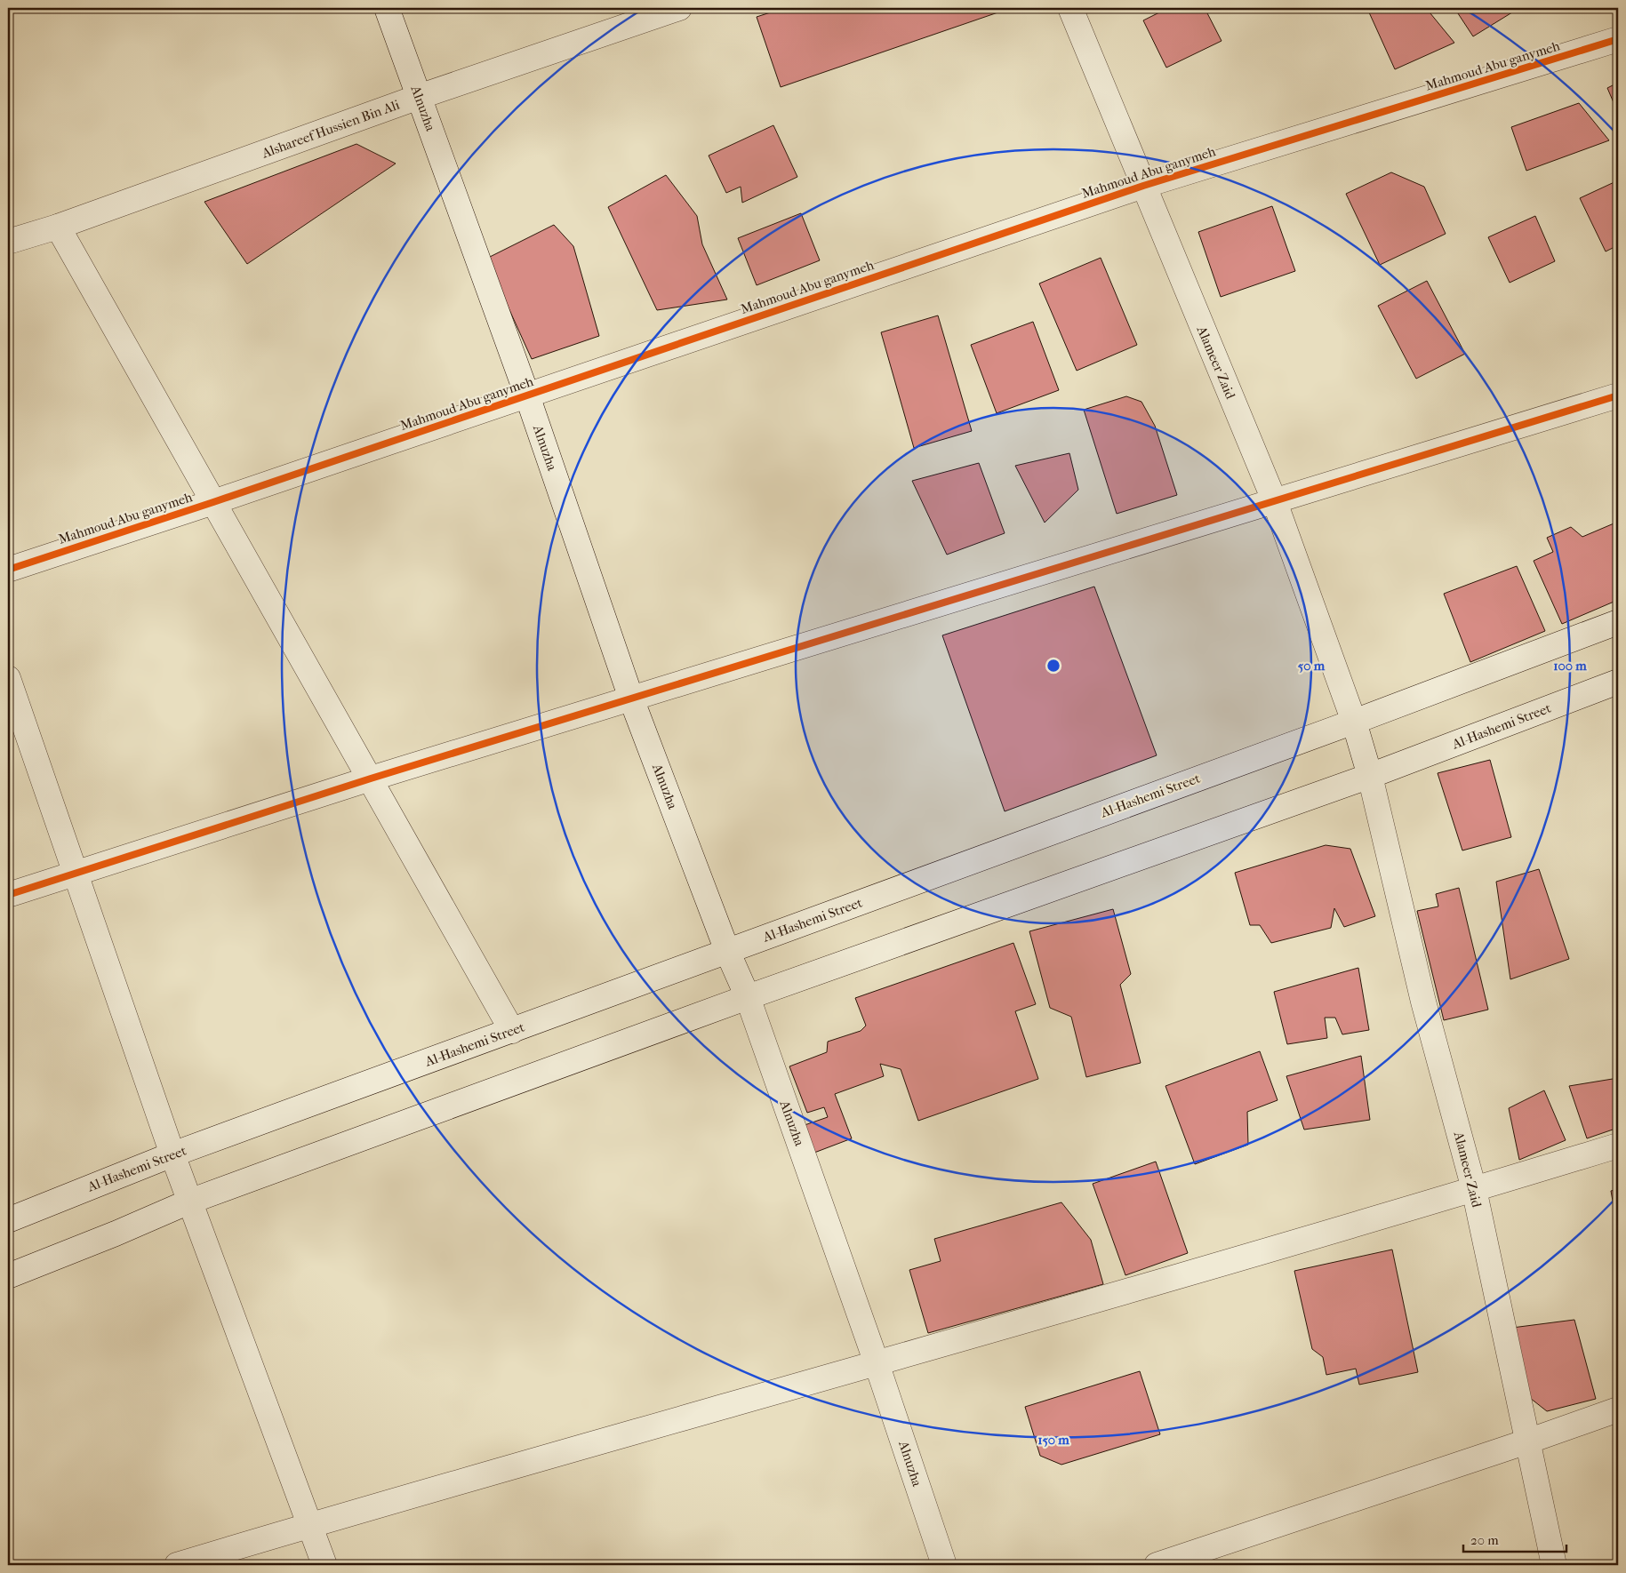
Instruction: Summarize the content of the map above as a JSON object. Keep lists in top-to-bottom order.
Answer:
{
  "streets": {
    "street": [
      "Mahmoud Abu ganymeh",
      "Alnuzha",
      "Alshareef Hussien Bin Ali",
      "Alameer Zaid",
      "Al-Hashemi Street"
    ]
  },
  "crossings": [
    ["Mahmoud Abu ganymeh", "Alnuzha"],
    ["Mahmoud Abu ganymeh", "Alameer Zaid"],
    ["Alnuzha", "Alshareef Hussien Bin Ali"],
    ["Alnuzha", "Al-Hashemi Street"],
    ["Alameer Zaid", "Al-Hashemi Street"]
  ],
  "scale_bar": "20 m",
  "rings": ["50 m", "100 m", "150 m"]
}
